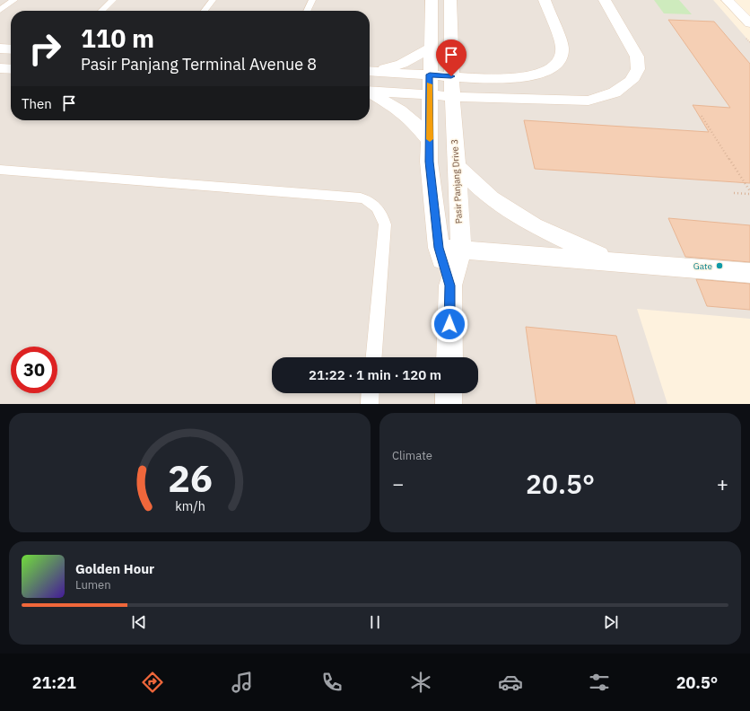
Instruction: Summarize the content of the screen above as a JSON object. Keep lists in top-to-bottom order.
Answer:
{
  "streets": {
    "street": ["Pasir Panjang Drive 3"]
  },
  "places": ["Gate"],
  "page": {
    "turn": ["110 m", "Pasir Panjang Terminal Avenue 8"],
    "then": "Then",
    "limit": "30",
    "trip": "21:22 · 1 min · 120 m",
    "tile": "Climate",
    "heat": ["−", "20.5°", "+"],
    "song": ["Golden Hour", "Lumen"],
    "tabs": ["21:21", "20.5°"],
    "gauge": ["26", "km/h"]
  }
}
